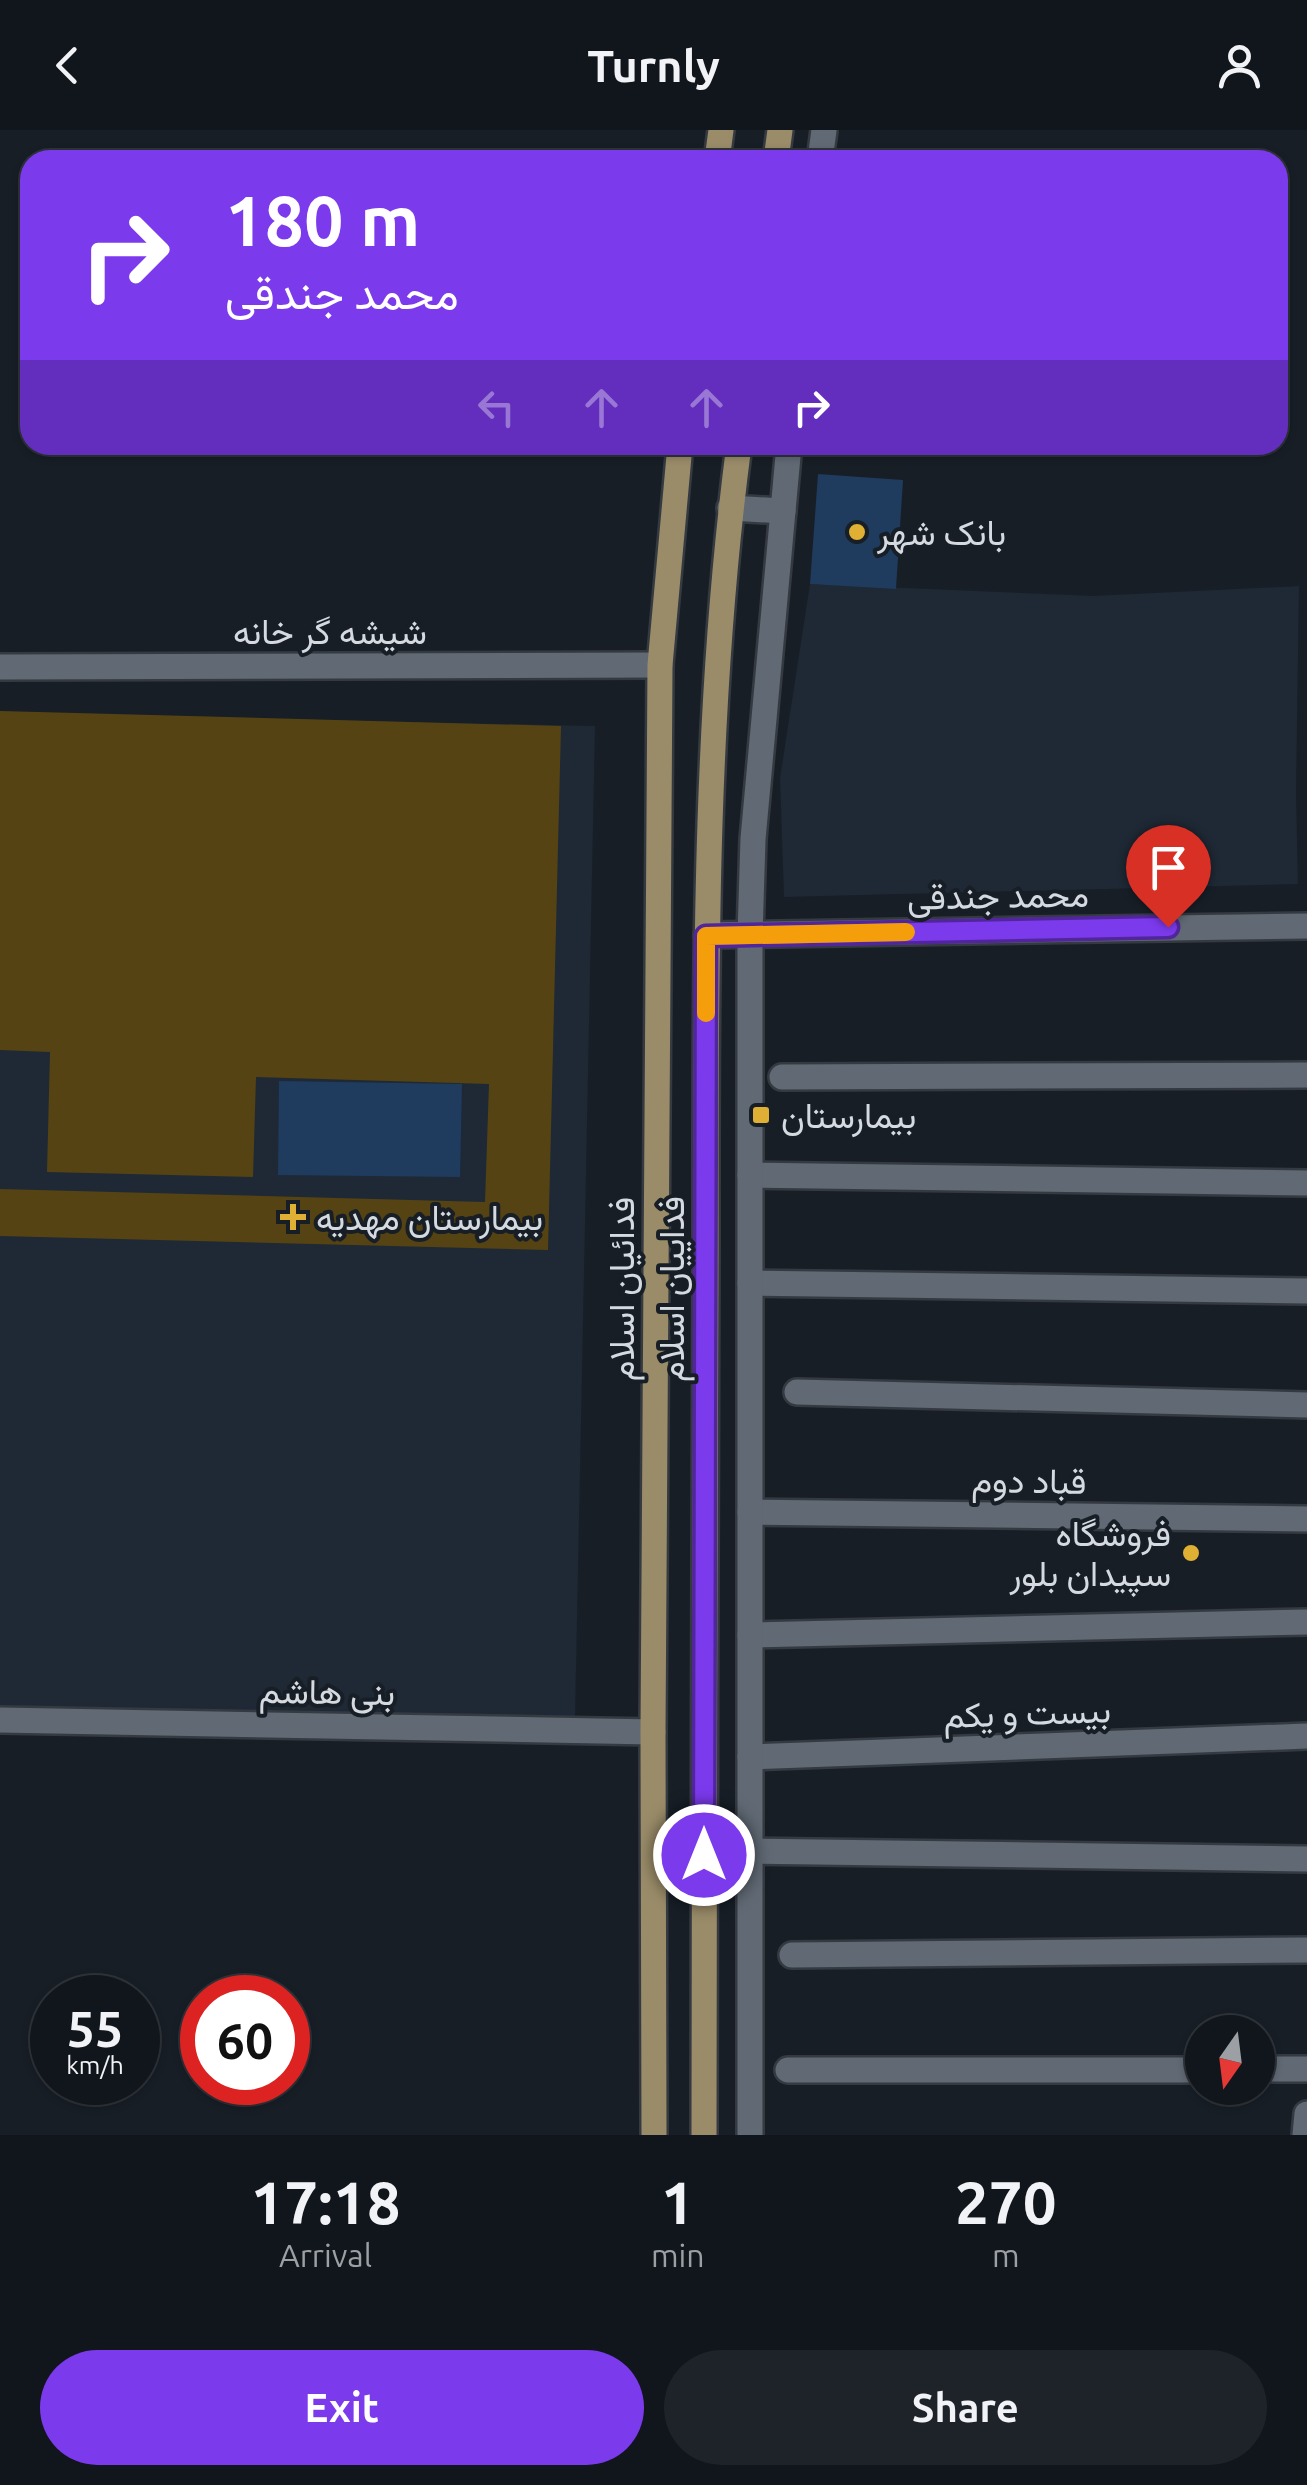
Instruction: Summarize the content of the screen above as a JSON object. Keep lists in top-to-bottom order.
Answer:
{
  "streets": {
    "main road": ["فدائیان اسلام", "فداییان اسلام"],
    "street": [
      "شیشه گر خانه",
      "محمد جندقی",
      "قباد دوم",
      "بنی هاشم",
      "بیست و یکم"
    ]
  },
  "crossings": [
    ["شیشه گر خانه", "فدائیان اسلام"],
    ["محمد جندقی", "فداییان اسلام"],
    ["فدائیان اسلام", "بنی هاشم"]
  ],
  "places": {
    "other": ["بانک شهر", "فروشگاه سپیدان بلور"],
    "transit": ["بیمارستان"],
    "health": ["بیمارستان مهدیه"]
  },
  "north": "bottom",
  "page": {
    "header": "Turnly",
    "turn": ["180 m", "محمد جندقی"],
    "speed": "55 km/h",
    "limit": "60",
    "eta": [
      "17:18",
      "Arrival",
      "1",
      "min",
      "270",
      "m"
    ],
    "buttons": ["Exit", "Share"]
  }
}
